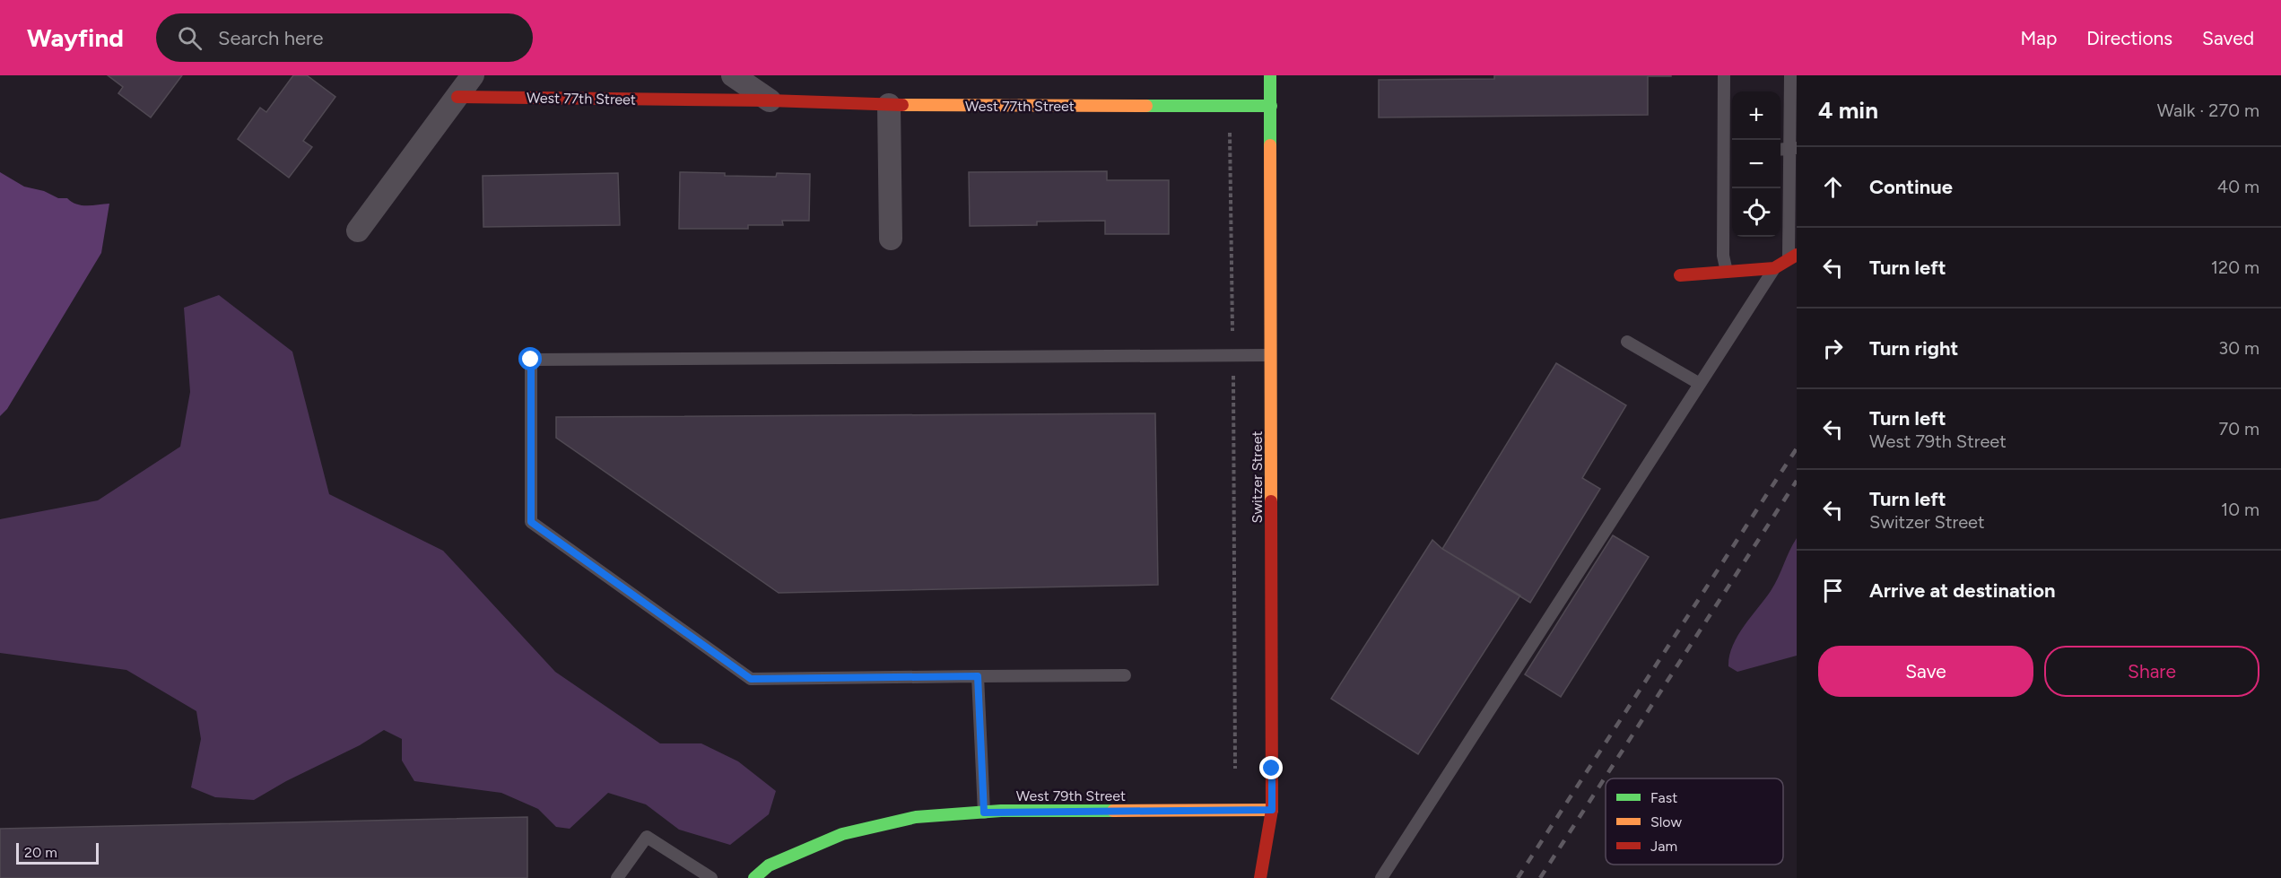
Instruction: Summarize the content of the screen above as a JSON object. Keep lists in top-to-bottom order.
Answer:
{
  "streets": {
    "street": ["West 77th Street", "Switzer Street", "West 79th Street"]
  },
  "crossings": [
    ["West 77th Street", "Switzer Street"],
    ["Switzer Street", "West 79th Street"]
  ],
  "legend": ["Fast", "Slow", "Jam"],
  "scale_bar": "20 m",
  "page": {
    "header": "Wayfind",
    "search": "Search here",
    "nav": ["Map", "Directions", "Saved"],
    "heading": ["4 min", "Walk · 270 m"],
    "map_buttons": ["+", "−"],
    "list": [
      ["Continue", "40 m"],
      ["Turn left", "120 m"],
      ["Turn right", "30 m"],
      ["Turn left", "West 79th Street", "70 m"],
      ["Turn left", "Switzer Street", "10 m"],
      "Arrive at destination"
    ],
    "buttons": ["Save", "Share"],
    "scale": "20 m"
  }
}
